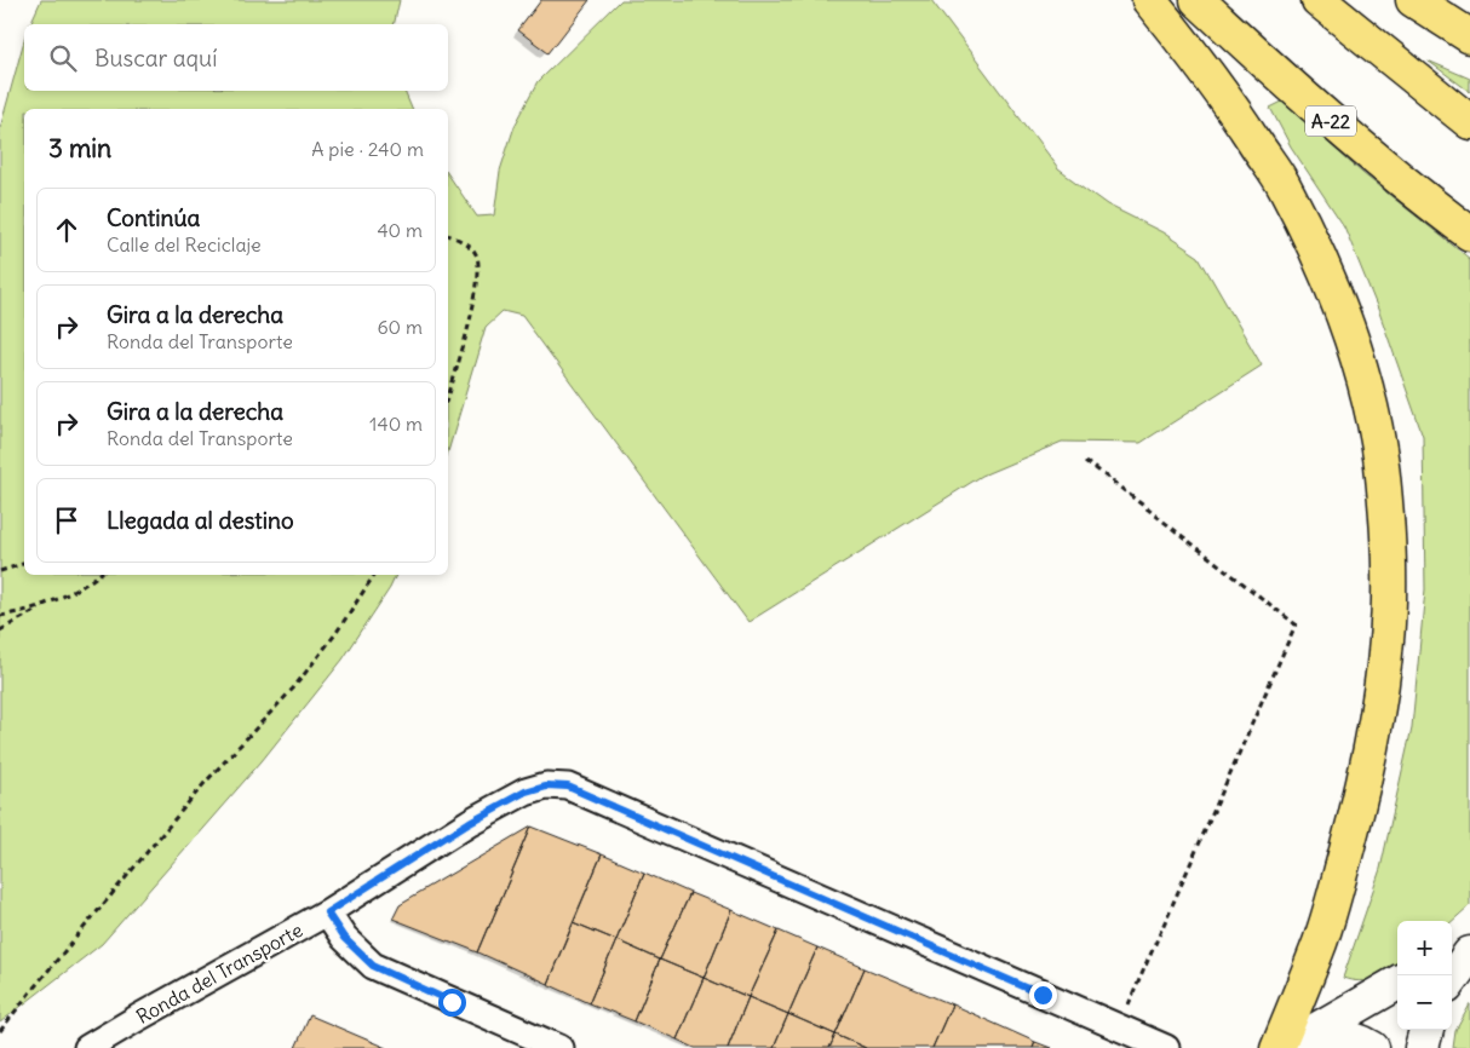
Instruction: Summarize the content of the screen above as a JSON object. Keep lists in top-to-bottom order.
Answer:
{
  "streets": {
    "highway": ["A-22"],
    "street": ["Ronda del Transporte"]
  },
  "page": {
    "search": "Buscar aquí",
    "heading": ["3 min", "A pie · 240 m"],
    "list": [
      ["Continúa", "Calle del Reciclaje", "40 m"],
      ["Gira a la derecha", "Ronda del Transporte", "60 m"],
      ["Gira a la derecha", "Ronda del Transporte", "140 m"],
      "Llegada al destino"
    ],
    "map_buttons": ["+", "−"]
  }
}
